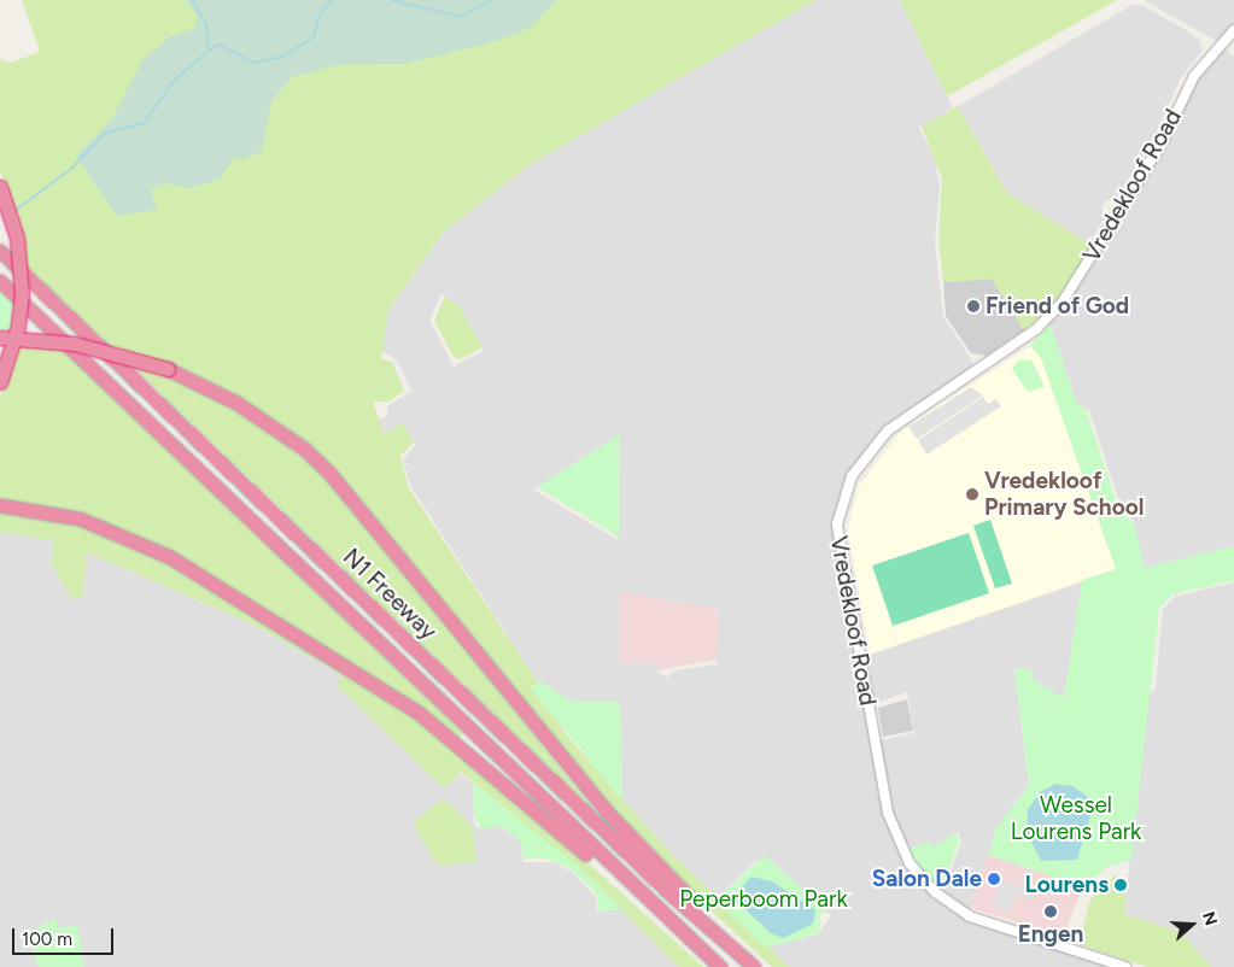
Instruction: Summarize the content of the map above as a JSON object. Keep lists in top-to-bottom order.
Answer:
{
  "streets": {
    "highway": ["N1 Freeway"],
    "street": ["Vredekloof Road"]
  },
  "parks": ["Wessel Lourens Park", "Peperboom Park"],
  "places": [
    "Friend of God",
    "Vredekloof Primary School",
    "Salon Dale",
    "Lourens",
    "Engen"
  ],
  "scale_bar": "100 m",
  "north": "right"
}
